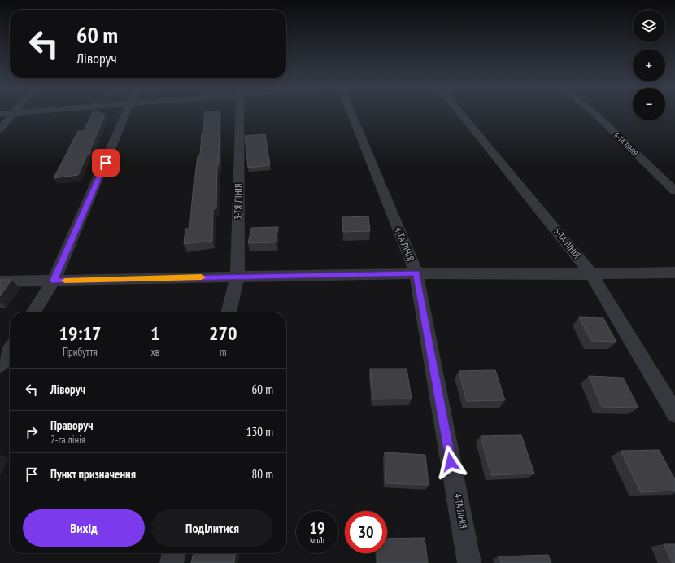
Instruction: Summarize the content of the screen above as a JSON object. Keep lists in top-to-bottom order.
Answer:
{
  "streets": {
    "street": [
      "6-ТА ЛІНІЯ",
      "3-ТЯ ЛІНІЯ",
      "5-ТА ЛІНІЯ",
      "4-ТА ЛІНІЯ"
    ]
  },
  "page": {
    "map_buttons": ["+", "−"],
    "turn": ["60 m", "Ліворуч"],
    "eta": [
      "19:17",
      "Прибуття",
      "1",
      "хв",
      "270",
      "m"
    ],
    "list": [
      {
        "name": "Ліворуч",
        "value": "60 m"
      },
      {
        "name": "Праворуч",
        "note": "2-га лінія",
        "value": "130 m"
      },
      {
        "name": "Пункт призначення",
        "value": "80 m"
      }
    ],
    "buttons": ["Вихід", "Поділитися"],
    "speed": "19 km/h",
    "limit": "30"
  }
}
